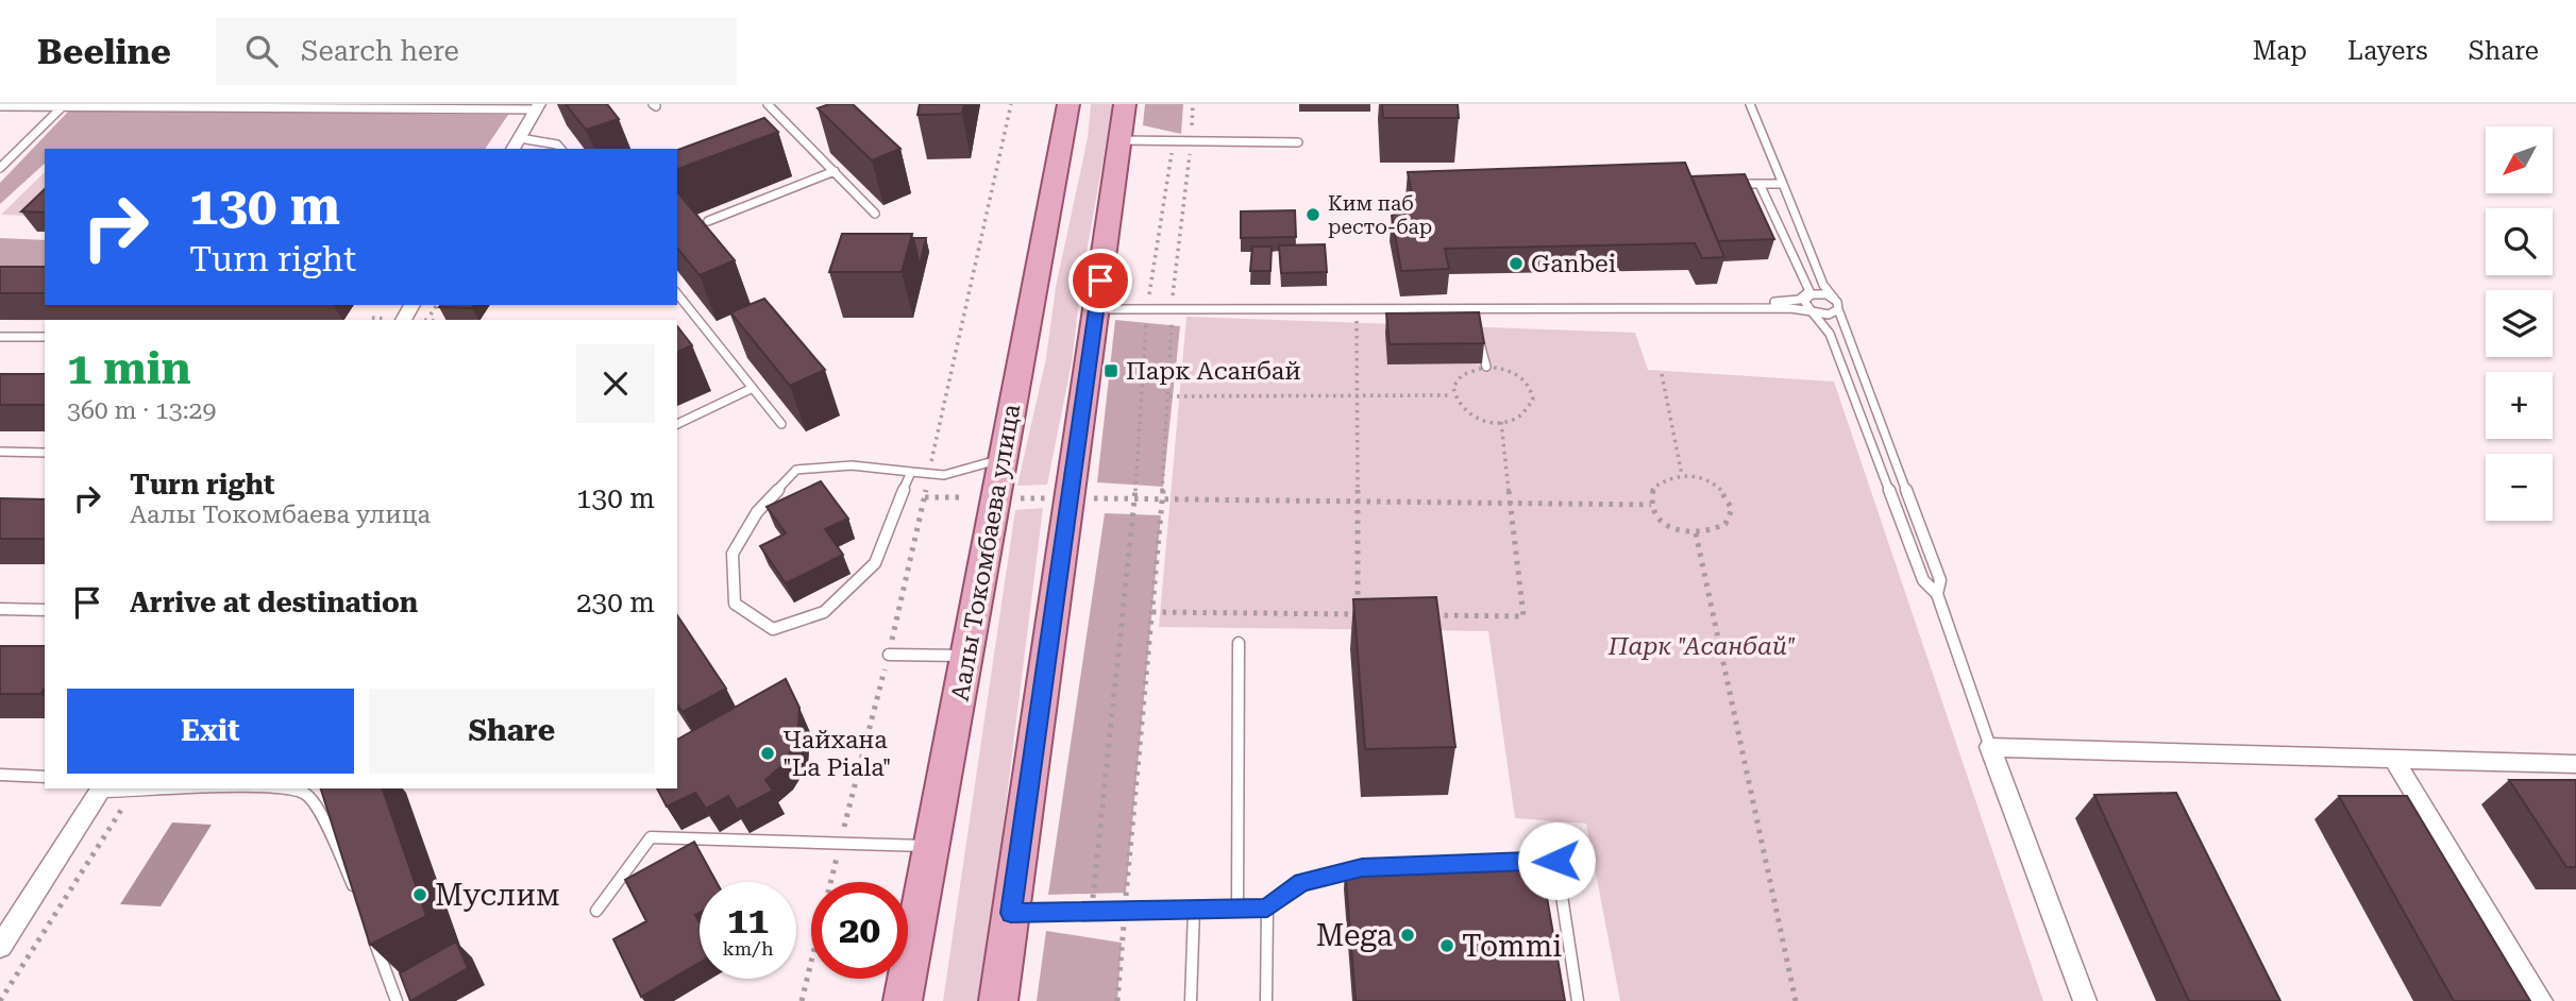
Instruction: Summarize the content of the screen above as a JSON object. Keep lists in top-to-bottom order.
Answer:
{
  "streets": {
    "main road": ["Аалы Токомбаева улица"]
  },
  "parks": ["Парк \"Асанбай\""],
  "places": {
    "other": [
      "Ким паб ресто-бар",
      "Ganbei",
      "Чайхана \"La Piala\"",
      "Муслим",
      "Mega",
      "Tommi"
    ],
    "transit": ["Парк Асанбай"]
  },
  "north": "bottom left",
  "page": {
    "header": "Beeline",
    "search": "Search here",
    "nav": ["Map", "Layers", "Share"],
    "map_buttons": ["+", "−"],
    "turn": ["130 m", "Turn right"],
    "heading": ["1 min", "360 m · 13:29"],
    "list": [
      {
        "name": "Turn right",
        "note": "Аалы Токомбаева улица",
        "value": "130 m"
      },
      {
        "name": "Arrive at destination",
        "value": "230 m"
      }
    ],
    "buttons": ["Exit", "Share"],
    "speed": "11 km/h",
    "limit": "20"
  }
}
